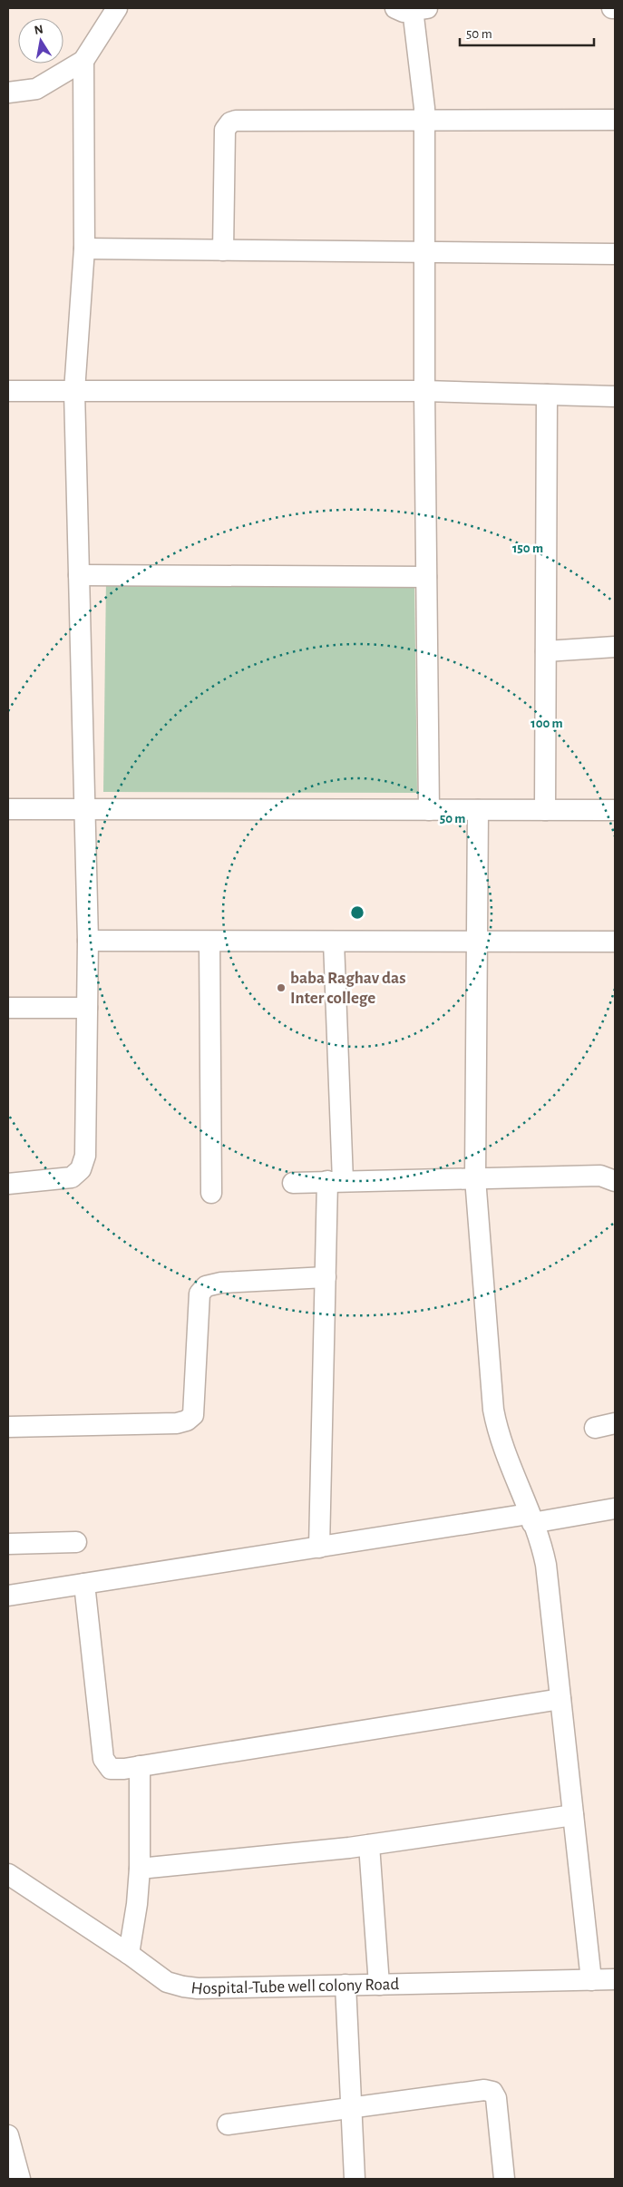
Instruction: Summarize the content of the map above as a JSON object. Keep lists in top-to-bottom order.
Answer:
{
  "streets": {
    "street": ["Hospital-Tube well colony Road"]
  },
  "places": ["baba Raghav das Inter college"],
  "scale_bar": "50 m",
  "north": "top",
  "rings": ["150 m", "100 m", "50 m"]
}
